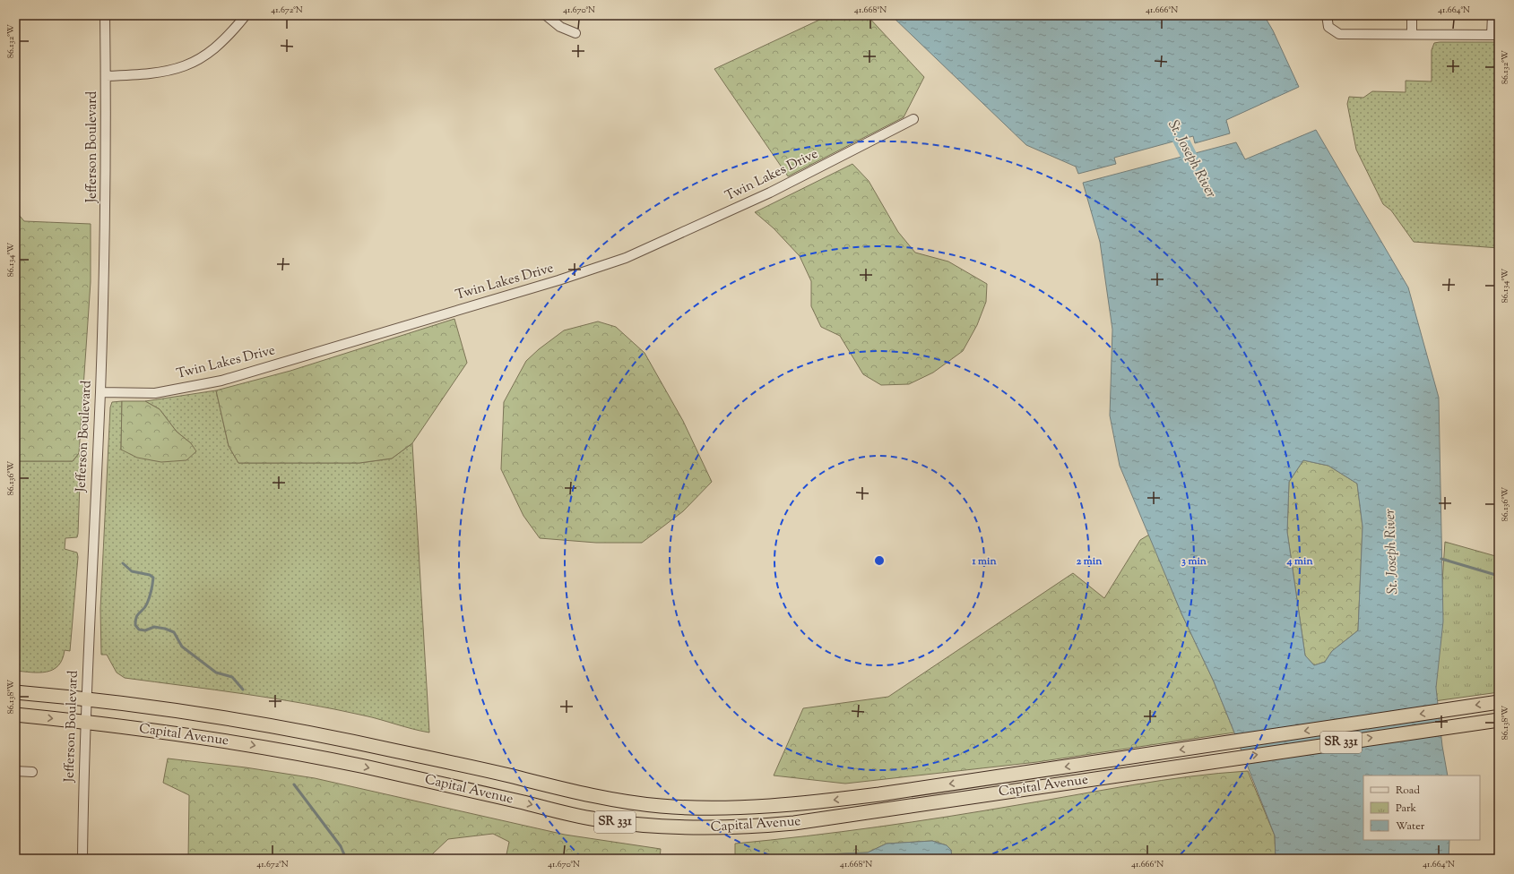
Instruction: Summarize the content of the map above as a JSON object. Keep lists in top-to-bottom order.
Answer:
{
  "streets": {
    "highway": ["Capital Avenue", "SR 331"],
    "street": ["Jefferson Boulevard", "Twin Lakes Drive"]
  },
  "crossings": [
    ["Jefferson Boulevard", "Twin Lakes Drive"],
    ["Jefferson Boulevard", "Capital Avenue"]
  ],
  "water": ["St. Joseph River"],
  "legend": ["Road", "Park", "Water"],
  "coordinates": [
    "41.672°N",
    "41.670°N",
    "41.668°N",
    "41.666°N",
    "41.664°N",
    "86.132°W",
    "86.134°W",
    "86.136°W",
    "86.138°W"
  ],
  "rings": [
    "1 min",
    "2 min",
    "3 min",
    "4 min"
  ]
}
